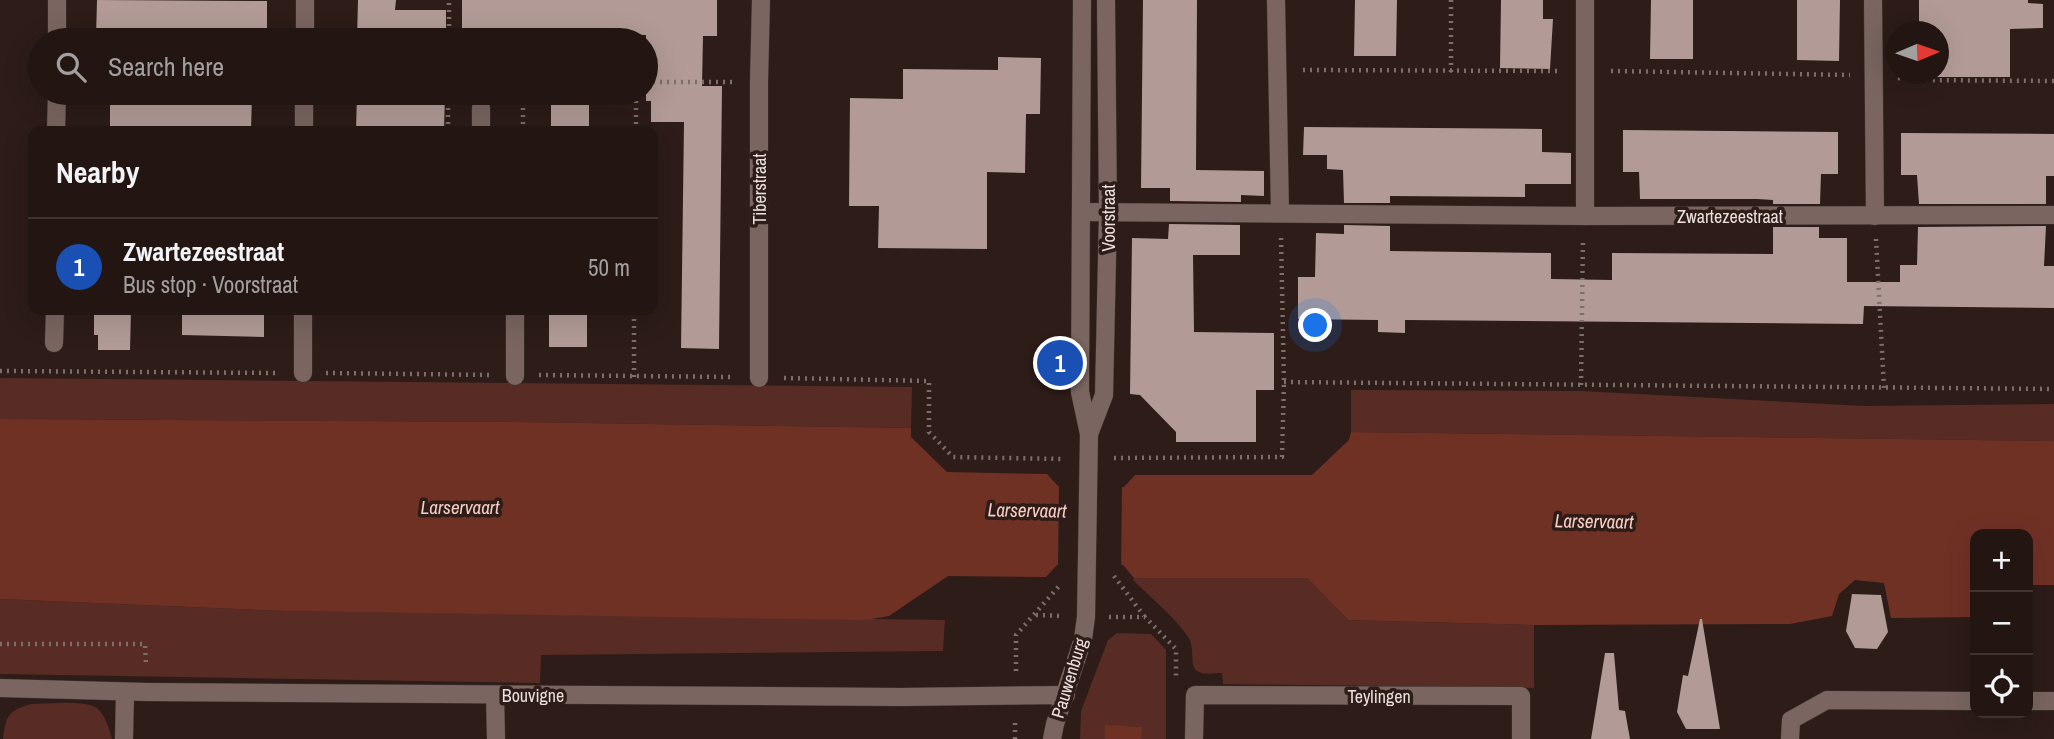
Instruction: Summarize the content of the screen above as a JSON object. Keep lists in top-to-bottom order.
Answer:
{
  "streets": {
    "street": [
      "Tiberstraat",
      "Zwartezeestraat",
      "Voorstraat",
      "Pauwenburg",
      "Bouvigne",
      "Teylingen"
    ]
  },
  "crossings": [
    ["Zwartezeestraat", "Voorstraat"],
    ["Voorstraat", "Pauwenburg"],
    ["Pauwenburg", "Bouvigne"]
  ],
  "water": ["Larservaart"],
  "north": "right",
  "page": {
    "search": "Search here",
    "heading": "Nearby",
    "list": [
      {
        "mark": "1",
        "name": "Zwartezeestraat",
        "note": "Bus stop · Voorstraat",
        "value": "50 m"
      }
    ],
    "pins": "1",
    "map_buttons": ["+", "−"]
  }
}
